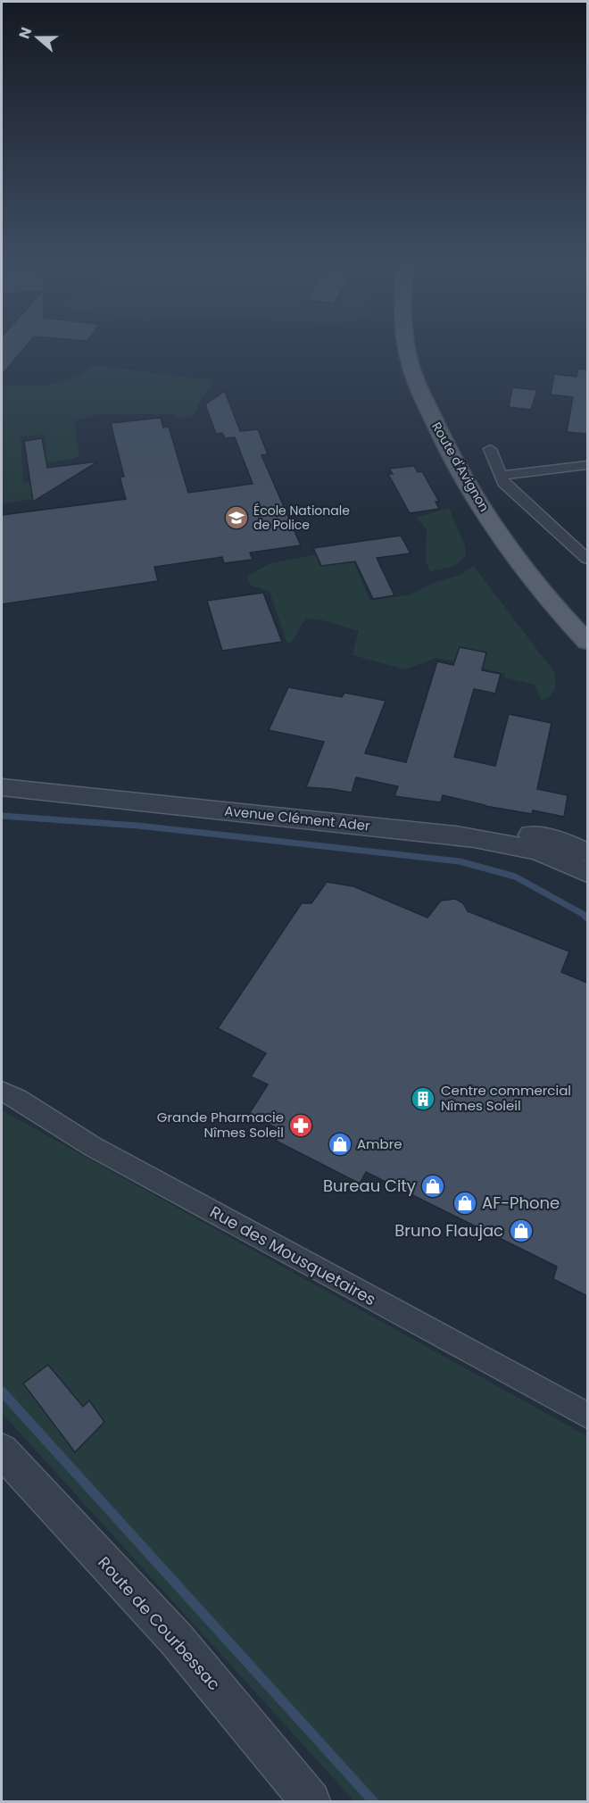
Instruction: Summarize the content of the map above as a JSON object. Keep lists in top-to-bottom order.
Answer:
{
  "streets": {
    "main road": ["Route d'Avignon"],
    "street": ["Avenue Clément Ader", "Rue des Mousquetaires", "Route de Courbessac"]
  },
  "places": {
    "school or university": ["École Nationale de Police"],
    "building": ["Centre commercial Nîmes Soleil"],
    "pharmacy": ["Grande Pharmacie Nîmes Soleil"],
    "shop": [
      "Ambre",
      "Bureau City",
      "AF-Phone",
      "Bruno Flaujac"
    ]
  },
  "north": "left"
}
